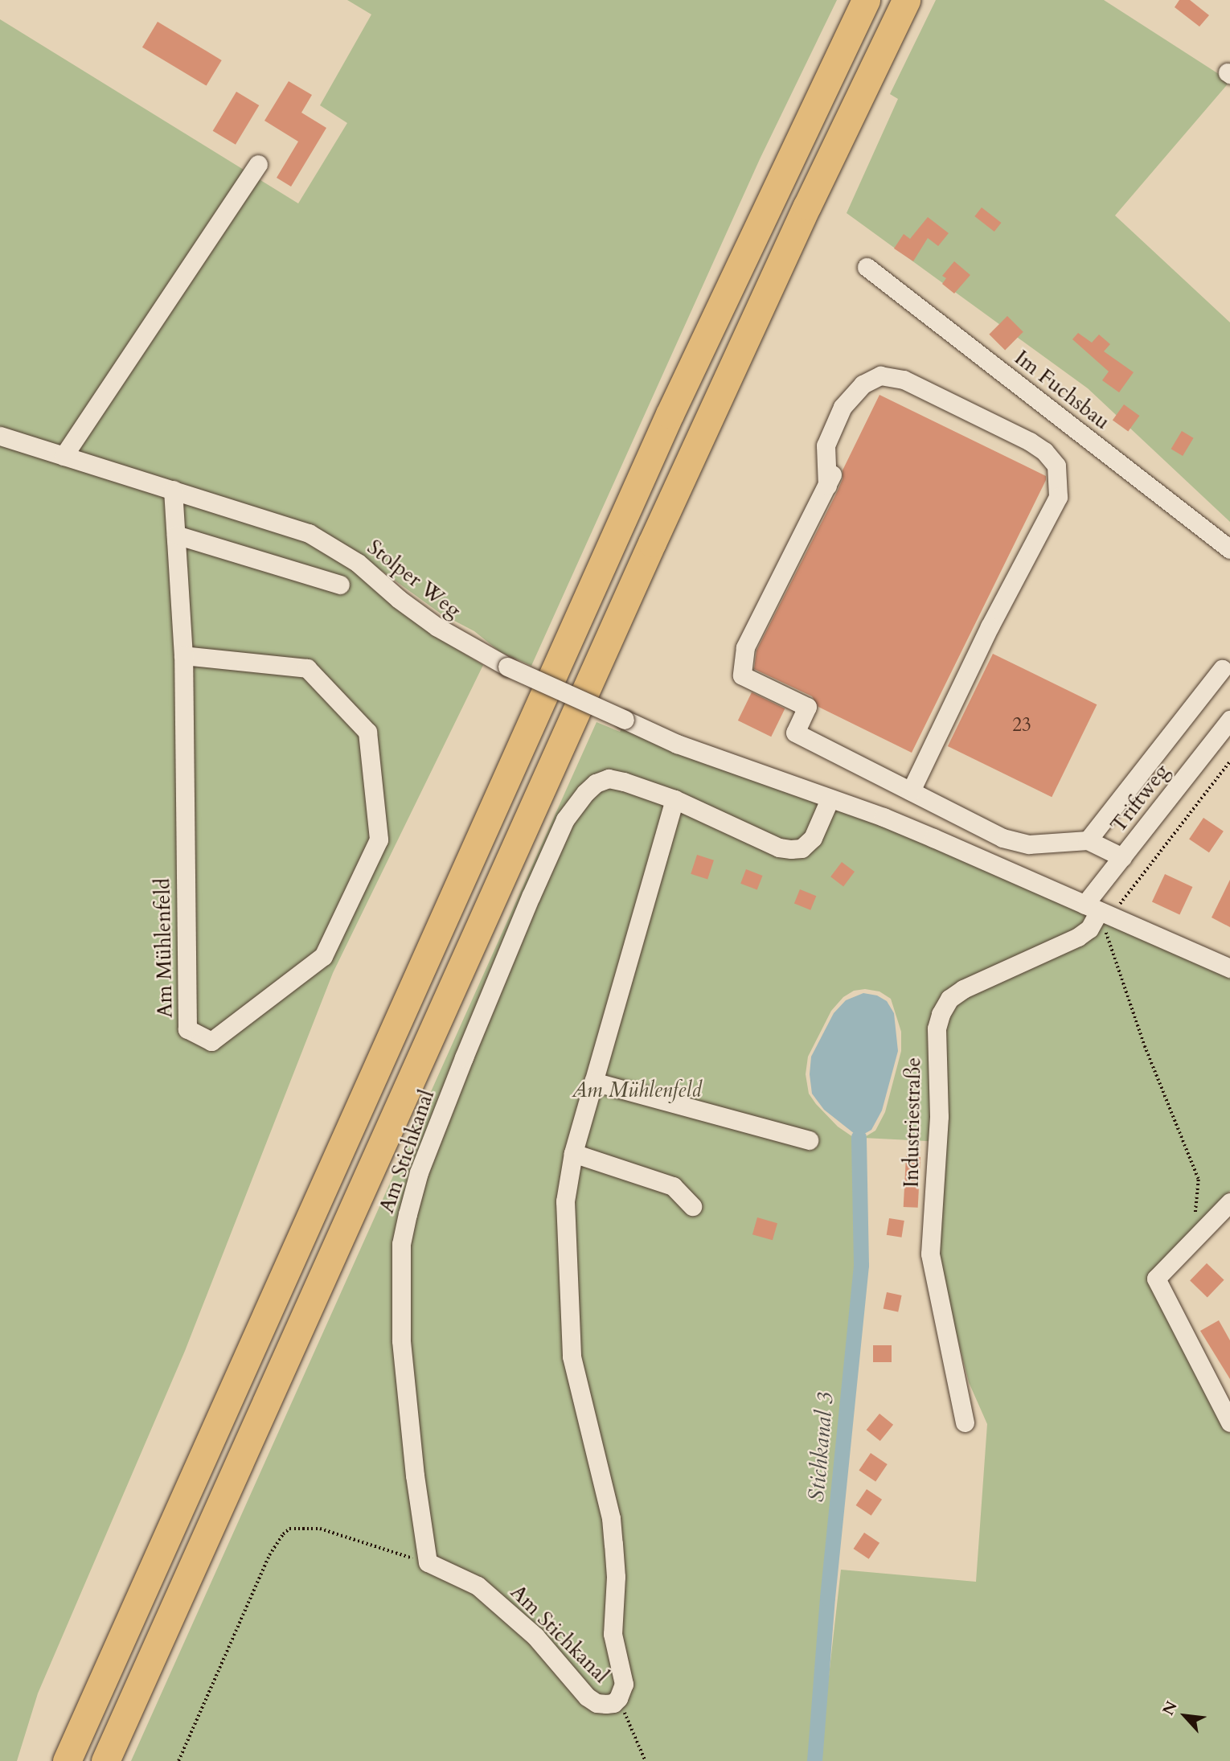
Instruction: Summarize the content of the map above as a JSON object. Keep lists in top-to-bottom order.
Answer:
{
  "streets": {
    "street": [
      "Im Fuchsbau",
      "Stolper Weg",
      "Triftweg",
      "Am Mühlenfeld",
      "Industriestraße",
      "Am Stichkanal"
    ]
  },
  "crossings": [
    ["Stolper Weg", "Am Mühlenfeld"],
    ["Stolper Weg", "Am Stichkanal"],
    ["Triftweg", "Industriestraße"]
  ],
  "water": ["Stichkanal 3"],
  "parks": ["Am Mühlenfeld"],
  "house_numbers": ["23"],
  "north": "top left"
}
